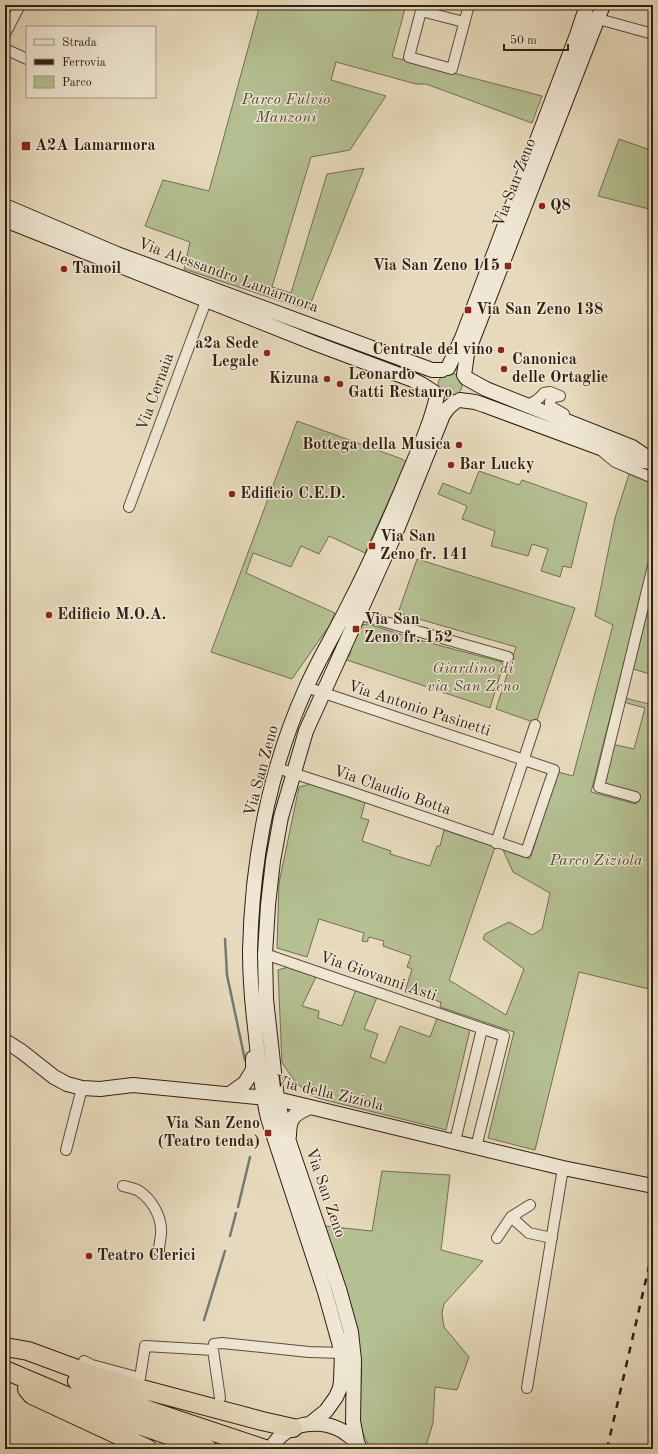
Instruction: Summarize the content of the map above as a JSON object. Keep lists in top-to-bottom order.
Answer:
{
  "streets": {
    "street": [
      "Via San Zeno",
      "Via Alessandro Lamarmora",
      "Via Cernaia",
      "Via Antonio Pasinetti",
      "Via Claudio Botta",
      "Via Giovanni Asti",
      "Via della Ziziola"
    ]
  },
  "crossings": [
    ["Via San Zeno", "Via Alessandro Lamarmora"],
    ["Via San Zeno", "Via Antonio Pasinetti"],
    ["Via San Zeno", "Via Claudio Botta"],
    ["Via San Zeno", "Via Giovanni Asti"],
    ["Via San Zeno", "Via della Ziziola"],
    ["Via Alessandro Lamarmora", "Via Cernaia"],
    ["Via Antonio Pasinetti", "Via Claudio Botta"],
    ["Via Giovanni Asti", "Via della Ziziola"]
  ],
  "parks": ["Parco Fulvio Manzoni", "Giardino di via San Zeno", "Parco Ziziola"],
  "places": {
    "transit": [
      "A2A Lamarmora",
      "Via San Zeno 115",
      "Via San Zeno 138",
      "Via San Zeno fr. 141",
      "Via San Zeno fr. 152",
      "Via San Zeno (Teatro tenda)"
    ],
    "other": [
      "Q8",
      "Tamoil",
      "Centrale del vino",
      "a2a Sede Legale",
      "Canonica delle Ortaglie",
      "Kizuna",
      "Leonardo Gatti Restauro",
      "Bottega della Musica",
      "Bar Lucky",
      "Edificio C.E.D.",
      "Edificio M.O.A.",
      "Teatro Clerici"
    ]
  },
  "legend": ["Strada", "Ferrovia", "Parco"],
  "scale_bar": "50 m"
}
